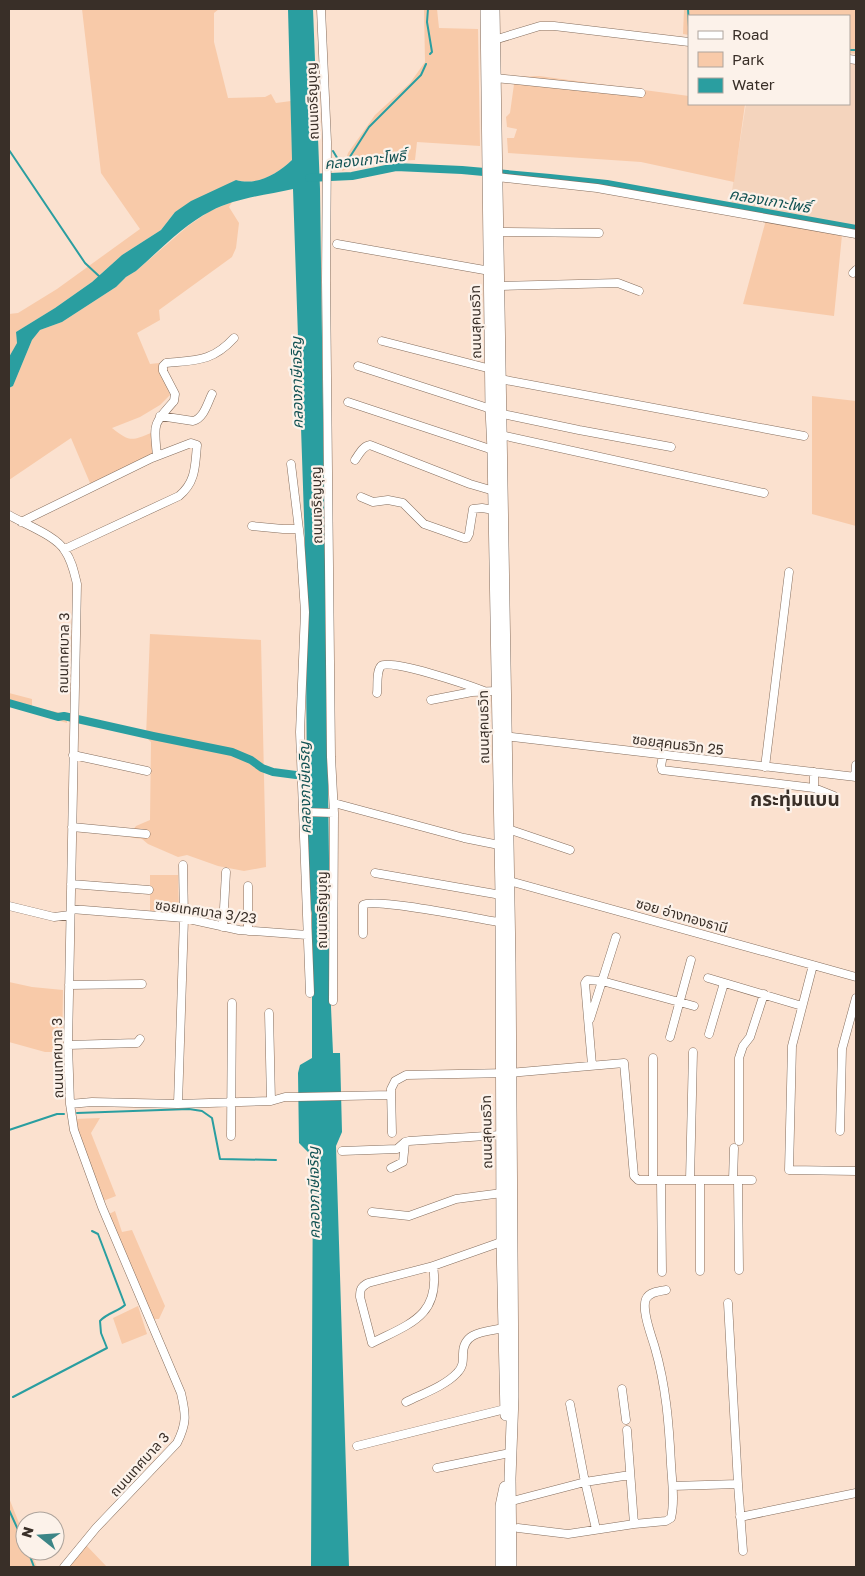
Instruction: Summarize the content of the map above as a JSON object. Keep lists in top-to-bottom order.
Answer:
{
  "streets": {
    "main road": ["ถนนสุคนธวิท"],
    "street": [
      "ถนนเจริญบุญ",
      "ถนนเทศบาล 3",
      "ซอยสุคนธวิท 25",
      "ซอยเทศบาล 3/23",
      "ซอย อ่างทองธานี"
    ]
  },
  "crossings": [
    ["ถนนสุคนธวิท", "ซอยสุคนธวิท 25"],
    ["ถนนสุคนธวิท", "ซอย อ่างทองธานี"],
    ["ถนนเทศบาล 3", "ซอยเทศบาล 3/23"]
  ],
  "districts": ["กระทุ่มแบน"],
  "water": ["คลองเกาะโพธิ์", "คลองภาษีเจริญ"],
  "legend": ["Road", "Park", "Water"],
  "north": "left"
}
